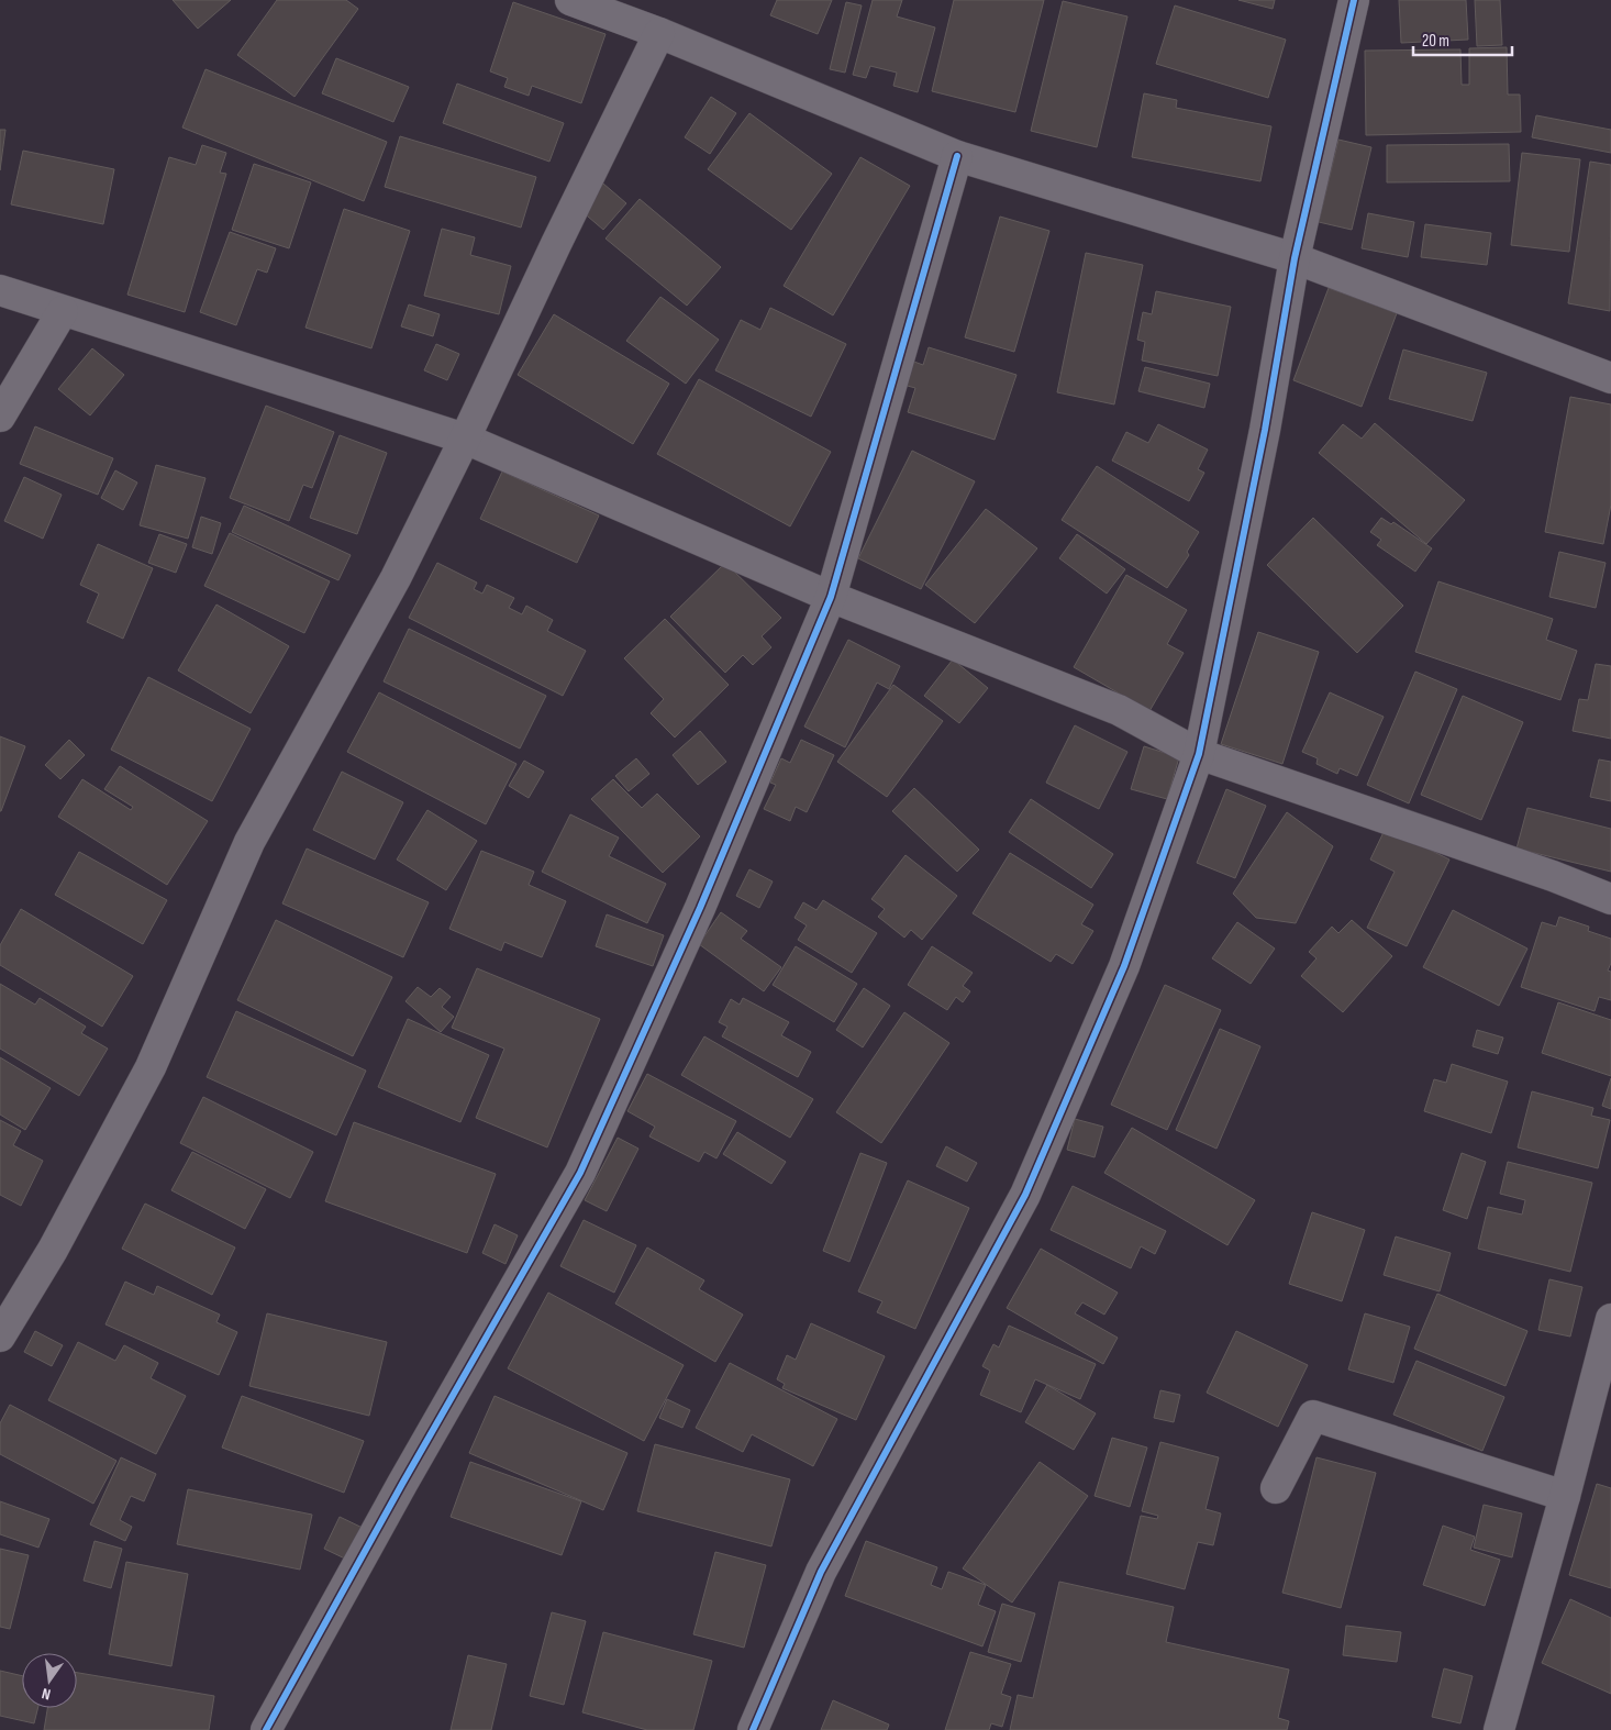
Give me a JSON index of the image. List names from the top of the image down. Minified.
{"scale_bar":"20 m","north":"bottom"}
